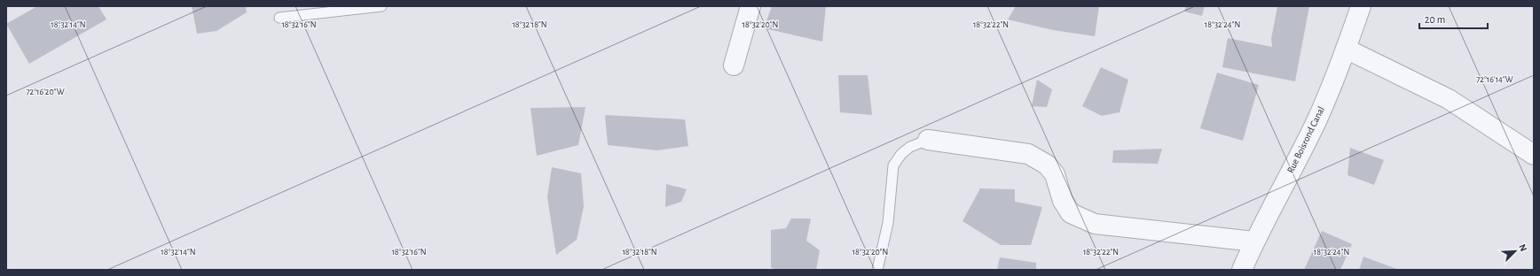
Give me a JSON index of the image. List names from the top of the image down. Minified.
{"streets":{"street":["Rue Boisrond Canal"]},"scale_bar":"20 m","north":"top right","coordinates":["18°32'14\"N","18°32'16\"N","18°32'18\"N","18°32'20\"N","18°32'22\"N","18°32'24\"N","72°16'14\"W","72°16'20\"W"]}
